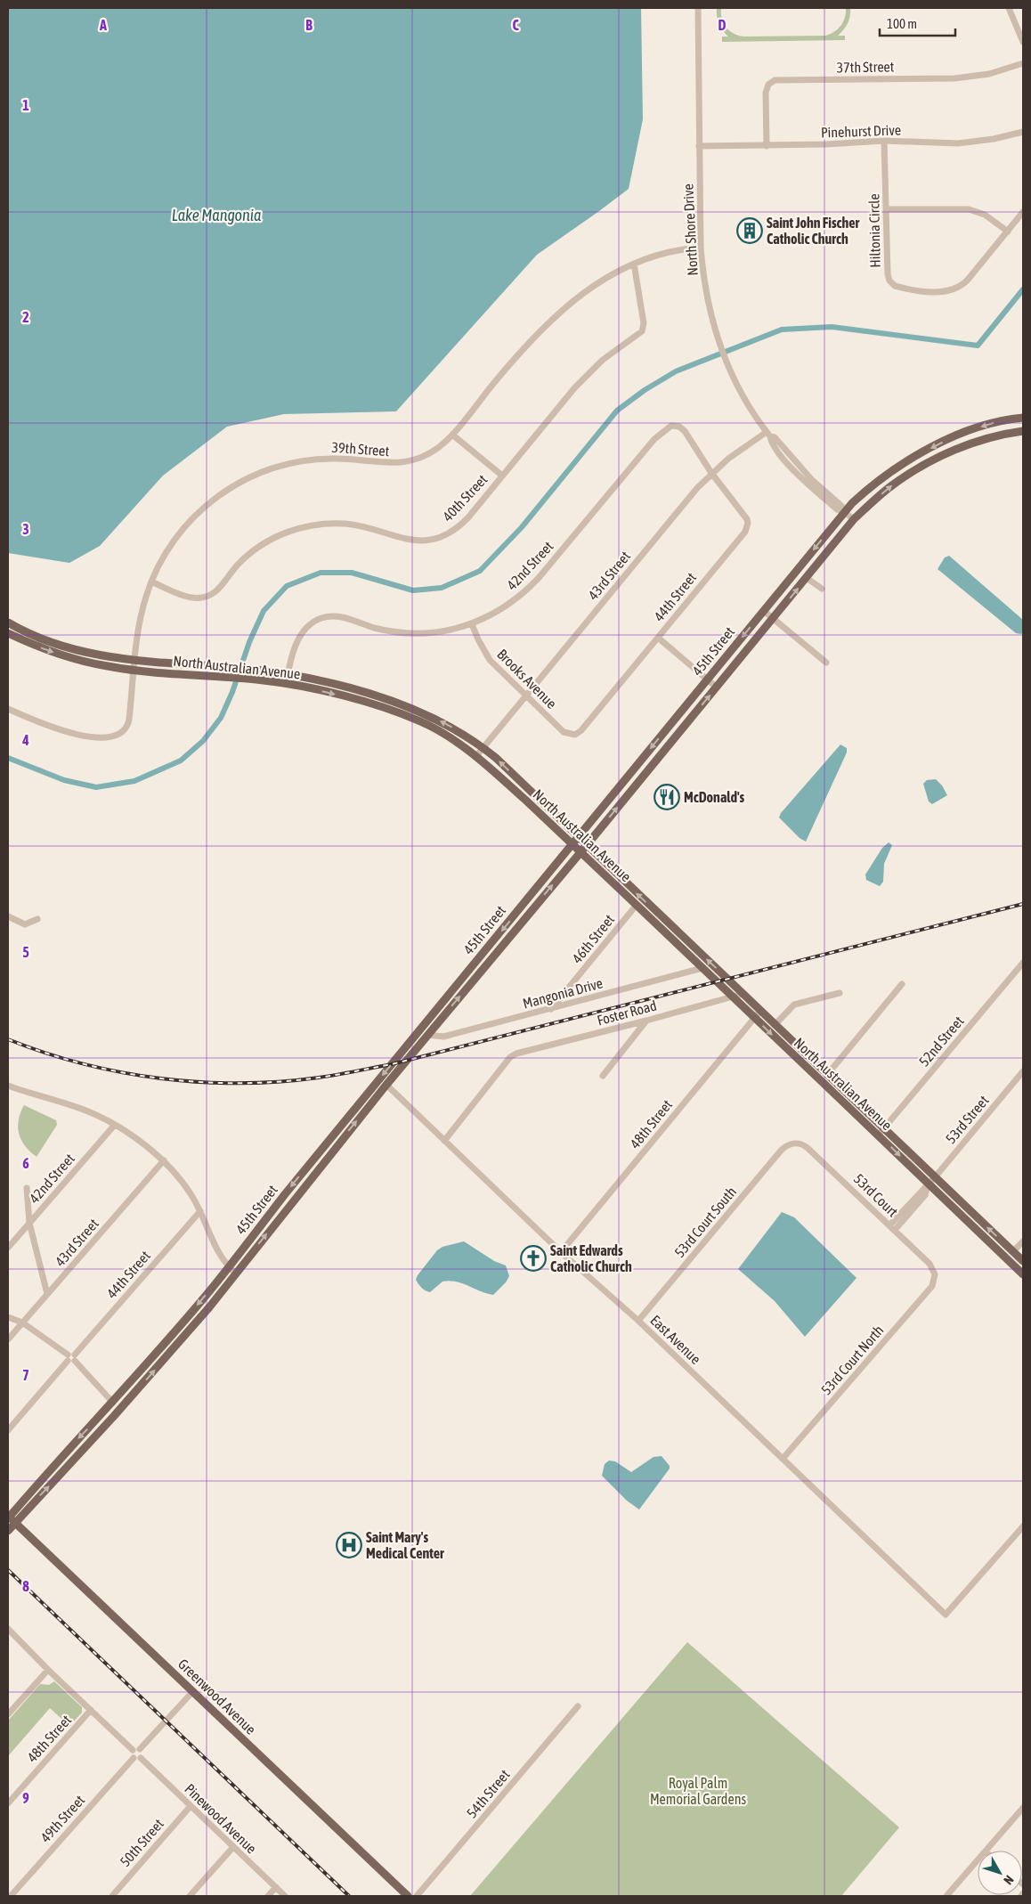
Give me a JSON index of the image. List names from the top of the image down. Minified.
{"streets":{"main road":["45th Street","North Australian Avenue","Greenwood Avenue"],"street":["37th Street","Pinehurst Drive","North Shore Drive","Hiltonia Circle","39th Street","40th Street","42nd Street","43rd Street","44th Street","Brooks Avenue","46th Street","Mangonia Drive","Foster Road","52nd Street","53rd Street","48th Street","53rd Court","53rd Court South","East Avenue","53rd Court North","54th Street","49th Street","Pinewood Avenue","50th Street"]},"crossings":[["37th Street","Pinehurst Drive"],["Pinehurst Drive","North Shore Drive"],["Pinehurst Drive","Hiltonia Circle"],["North Shore Drive","39th Street"],["North Shore Drive","43rd Street"],["North Shore Drive","45th Street"],["39th Street","40th Street"],["39th Street","North Australian Avenue"],["42nd Street","43rd Street"],["42nd Street","44th Street"],["42nd Street","North Australian Avenue"],["42nd Street","Brooks Avenue"],["43rd Street","44th Street"],["43rd Street","North Australian Avenue"],["43rd Street","Brooks Avenue"],["44th Street","Brooks Avenue"],["45th Street","North Australian Avenue"],["45th Street","Mangonia Drive"],["45th Street","East Avenue"],["45th Street","Greenwood Avenue"],["North Australian Avenue","46th Street"],["North Australian Avenue","Mangonia Drive"],["North Australian Avenue","Foster Road"],["North Australian Avenue","52nd Street"],["North Australian Avenue","53rd Street"],["North Australian Avenue","48th Street"],["46th Street","Mangonia Drive"],["Foster Road","East Avenue"],["53rd Street","53rd Court"],["48th Street","East Avenue"],["53rd Court","53rd Court South"],["53rd Court","53rd Court North"],["53rd Court South","East Avenue"],["East Avenue","53rd Court North"],["49th Street","Pinewood Avenue"],["Pinewood Avenue","50th Street"]],"water":["Lake Mangonia"],"parks":["Royal Palm Memorial Gardens"],"places":{"building":["Saint John Fischer Catholic Church"],"restaurant":["McDonald's"],"church":["Saint Edwards Catholic Church"],"hospital":["Saint Mary's Medical Center"]},"scale_bar":"100 m","north":"bottom right","grid":{"columns":["A","B","C","D"],"rows":["1","2","3","4","5","6","7","8","9"]}}
